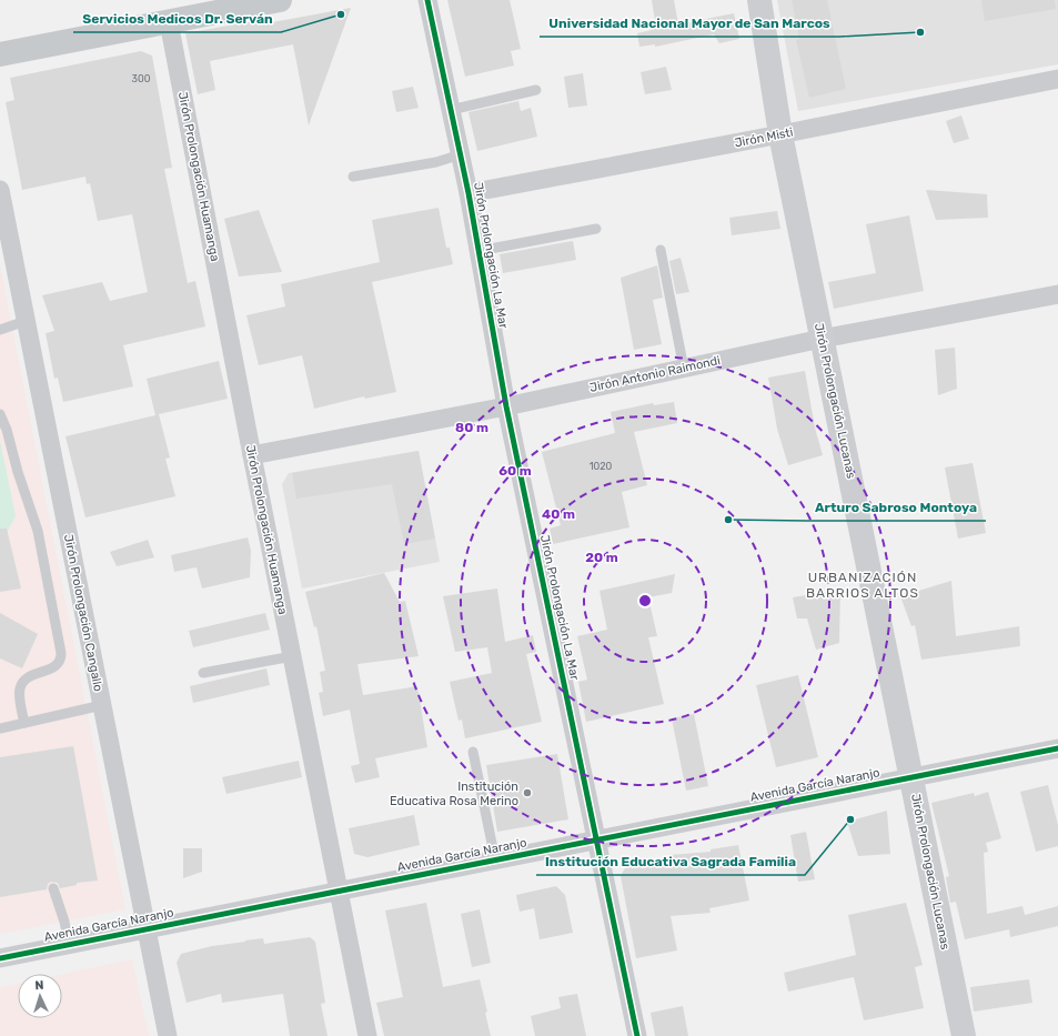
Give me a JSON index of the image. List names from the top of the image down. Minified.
{"streets":{"street":["Jirón Misti","Jirón Prolongación Huamanga","Jirón Prolongación La Mar","Jirón Antonio Raimondi","Jirón Prolongación Lucanas","Jirón Prolongación Cangallo","Avenida García Naranjo"]},"crossings":[["Jirón Misti","Jirón Prolongación La Mar"],["Jirón Misti","Jirón Prolongación Lucanas"],["Jirón Prolongación Huamanga","Jirón Antonio Raimondi"],["Jirón Prolongación Huamanga","Avenida García Naranjo"],["Jirón Prolongación La Mar","Jirón Antonio Raimondi"],["Jirón Prolongación La Mar","Avenida García Naranjo"],["Jirón Antonio Raimondi","Jirón Prolongación Lucanas"],["Jirón Prolongación Lucanas","Avenida García Naranjo"],["Jirón Prolongación Cangallo","Avenida García Naranjo"]],"districts":["URBANIZACIÓN BARRIOS ALTOS"],"places":["Servicios Medicos Dr. Serván","Universidad Nacional Mayor de San Marcos","Arturo Sabroso Montoya","Institución Educativa Rosa Merino","Institución Educativa Sagrada Familia"],"house_numbers":["300","1020"],"north":"top","rings":["80 m","60 m","40 m","20 m"]}
